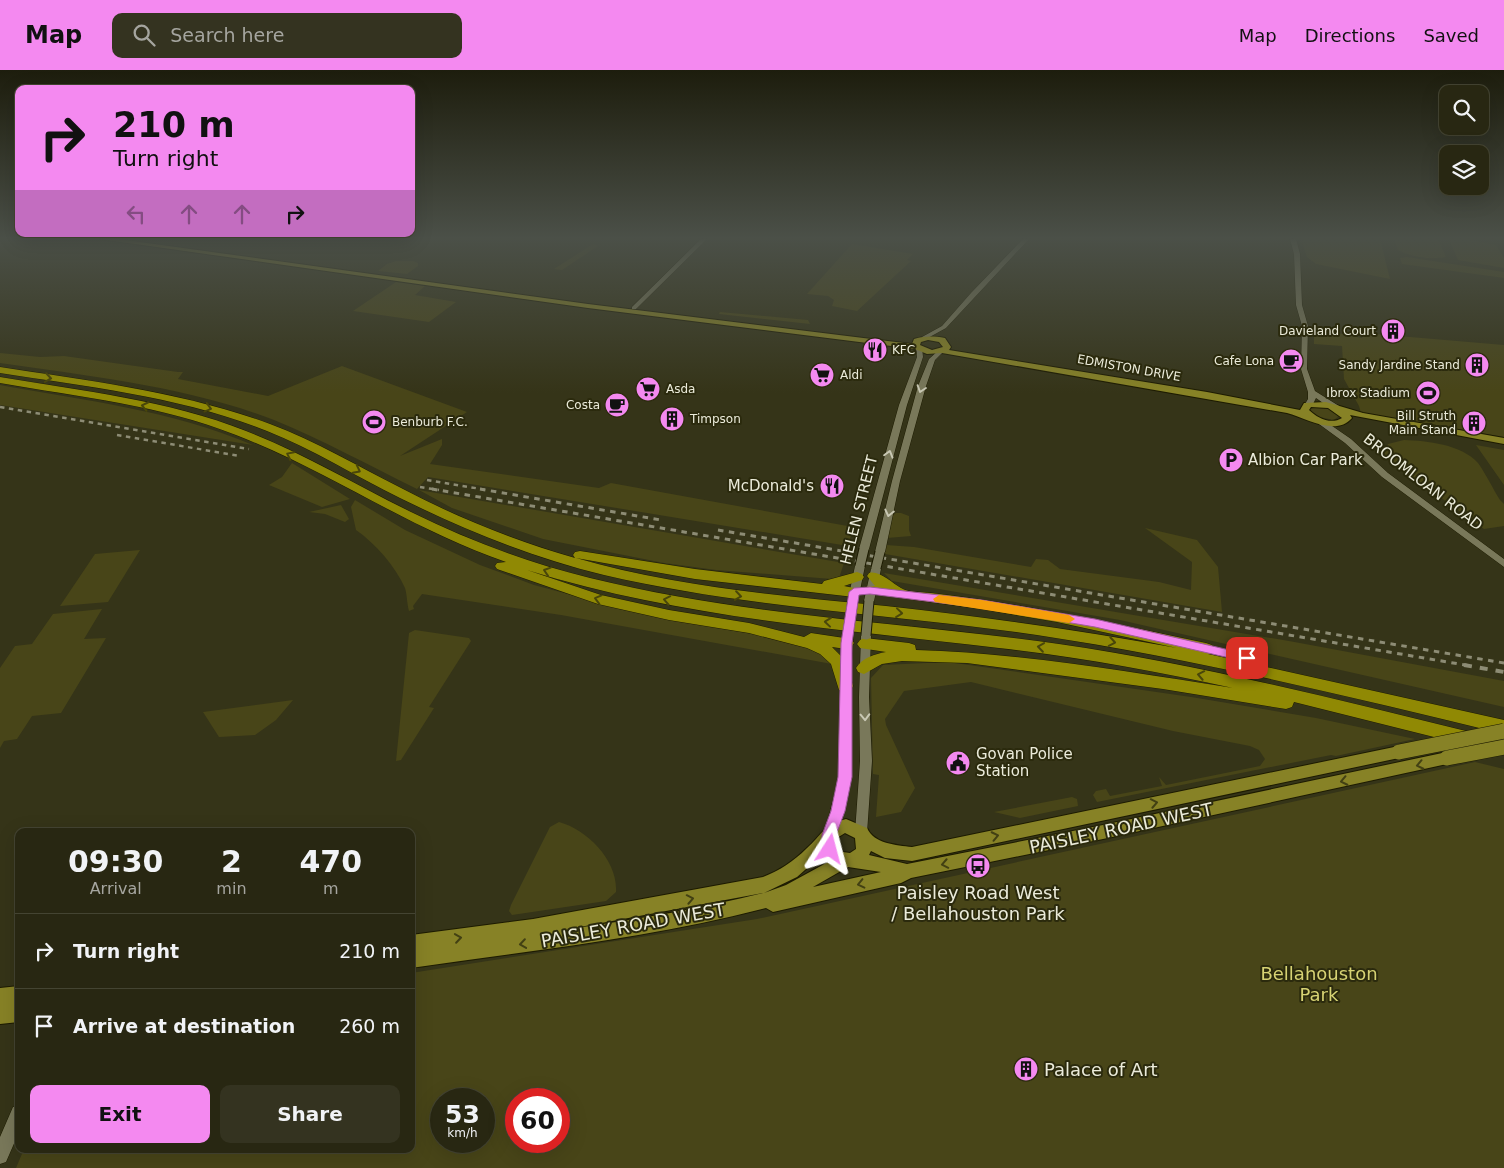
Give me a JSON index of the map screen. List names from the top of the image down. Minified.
{"streets":{"main road":["EDMISTON DRIVE","BROOMLOAN ROAD","PAISLEY ROAD WEST"],"street":["HELEN STREET"]},"crossings":[["EDMISTON DRIVE","BROOMLOAN ROAD"],["EDMISTON DRIVE","HELEN STREET"],["HELEN STREET","PAISLEY ROAD WEST"]],"parks":["Bellahouston Park"],"places":{"building":["Davieland Court","Sandy Jardine Stand","Timpson","Bill Struth Main Stand","Palace of Art"],"restaurant":["KFC","McDonald's"],"cafe":["Cafe Lona","Costa"],"supermarket":["Aldi","Asda"],"sports":["Ibrox Stadium","Benburb F.C."],"parking":["Albion Car Park"],"public building":["Govan Police Station"],"bus stop":["Paisley Road West / Bellahouston Park"]},"page":{"header":"Map","search":"Search here","nav":["Map","Directions","Saved"],"turn":["210 m","Turn right"],"eta":["09:30","Arrival","2","min","470","m"],"list":[{"name":"Turn right","value":"210 m"},{"name":"Arrive at destination","value":"260 m"}],"buttons":["Exit","Share"],"speed":"53 km/h","limit":"60"}}
